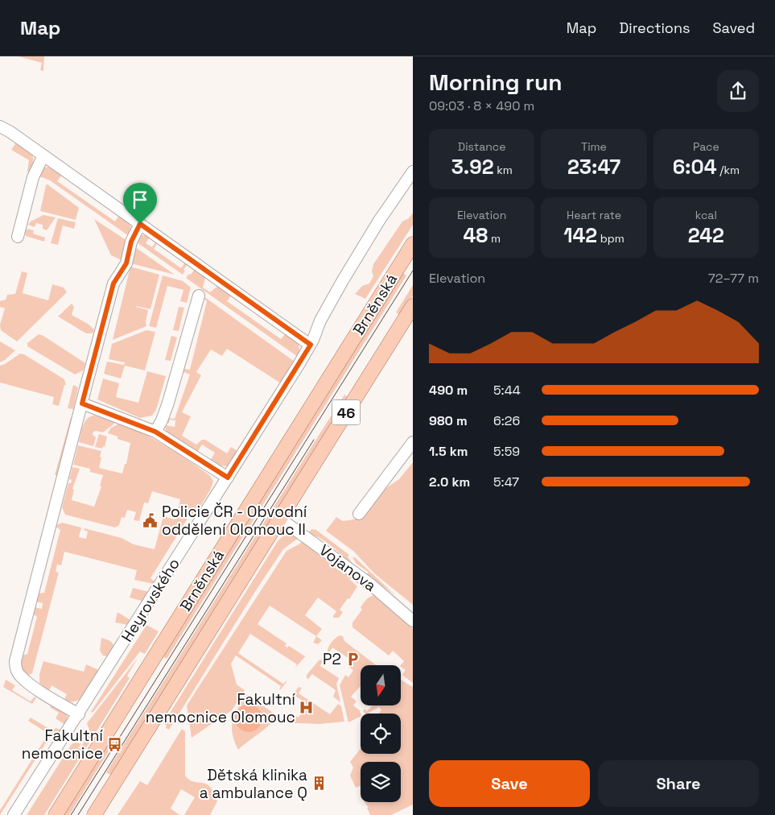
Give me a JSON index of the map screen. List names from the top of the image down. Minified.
{"streets":{"main road":["Brněnská","46"],"street":["Vojanova","Heyrovského"]},"crossings":[["46","Vojanova"]],"places":{"public building":["Policie ČR - Obvodní oddělení Olomouc II"],"parking":["P2"],"hospital":["Fakultní nemocnice Olomouc"],"bus stop":["Fakultní nemocnice"],"building":["Dětská klinika a ambulance Q"]},"north":"bottom","page":{"header":"Map","nav":["Map","Directions","Saved"],"heading":["Morning run","09:03 · 8 × 490 m"],"stats":[["Distance","3.92 km"],["Time","23:47"],["Pace","6:04 /km"],["Elevation","48 m"],["Heart rate","142 bpm"],["kcal","242"]],"chart":["Elevation","72–77 m"],"list":[{"name":"490 m","note":"5:44"},{"name":"980 m","note":"6:26"},{"name":"1.5 km","note":"5:59"},{"name":"2.0 km","note":"5:47"}],"buttons":["Save","Share"]}}
